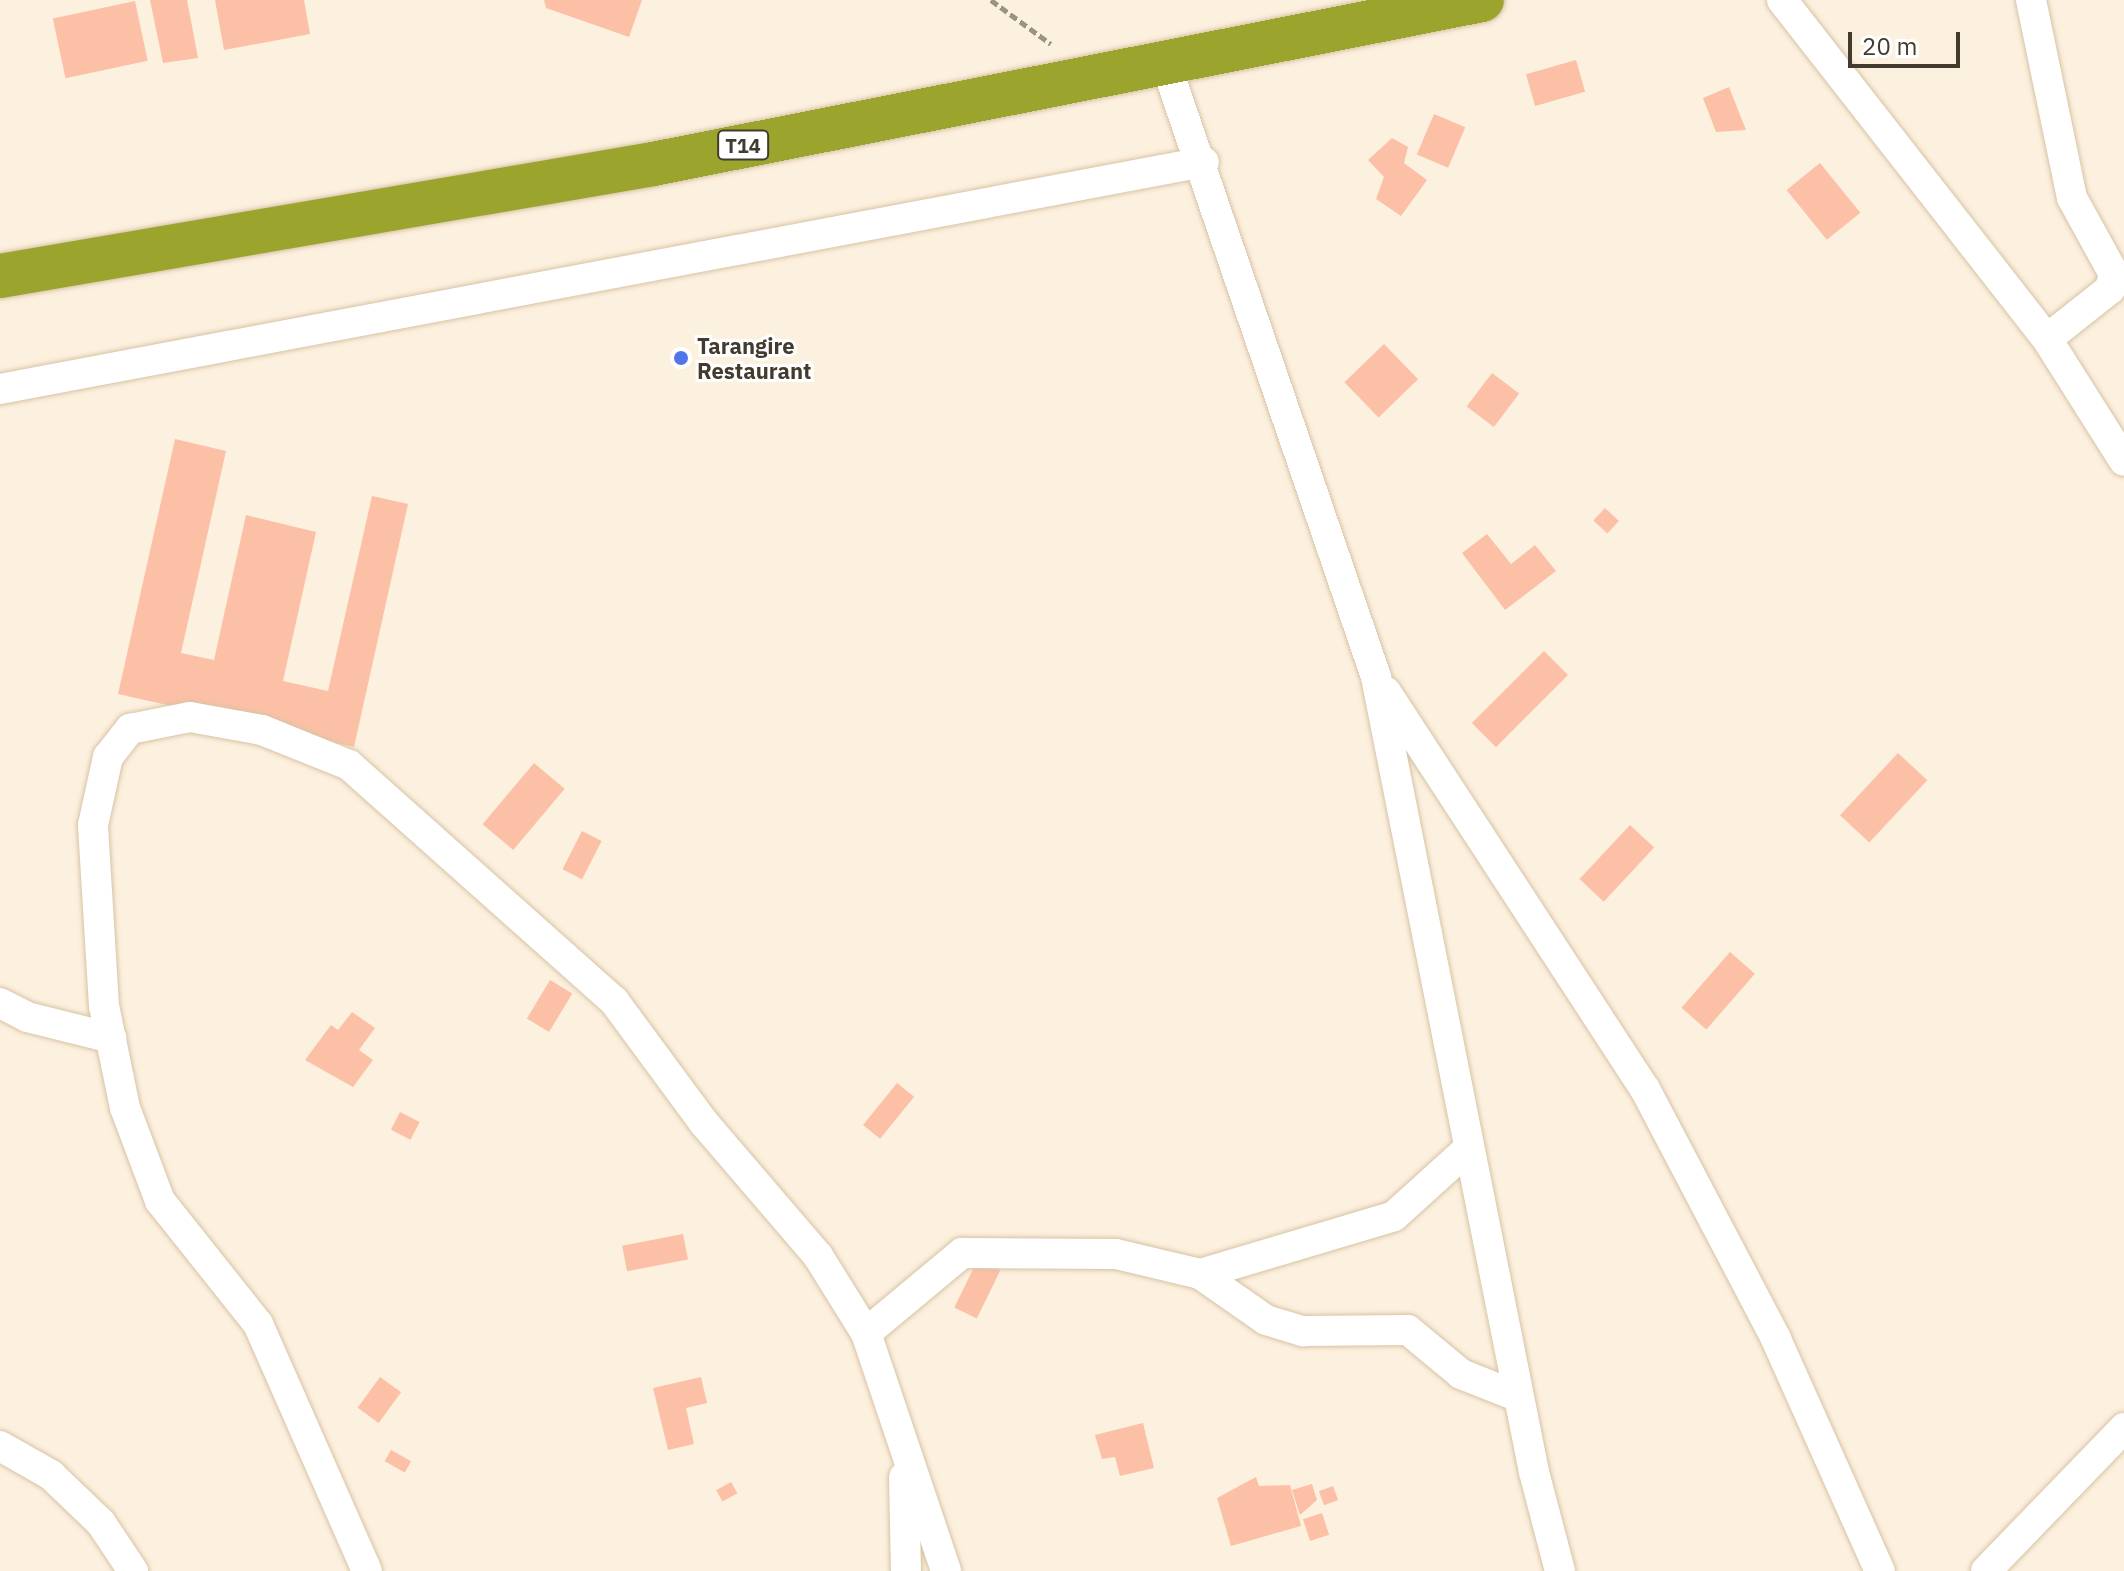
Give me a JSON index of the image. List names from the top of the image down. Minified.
{"streets":{"highway":["T14"]},"places":["Tarangire Restaurant"],"scale_bar":"20 m"}
